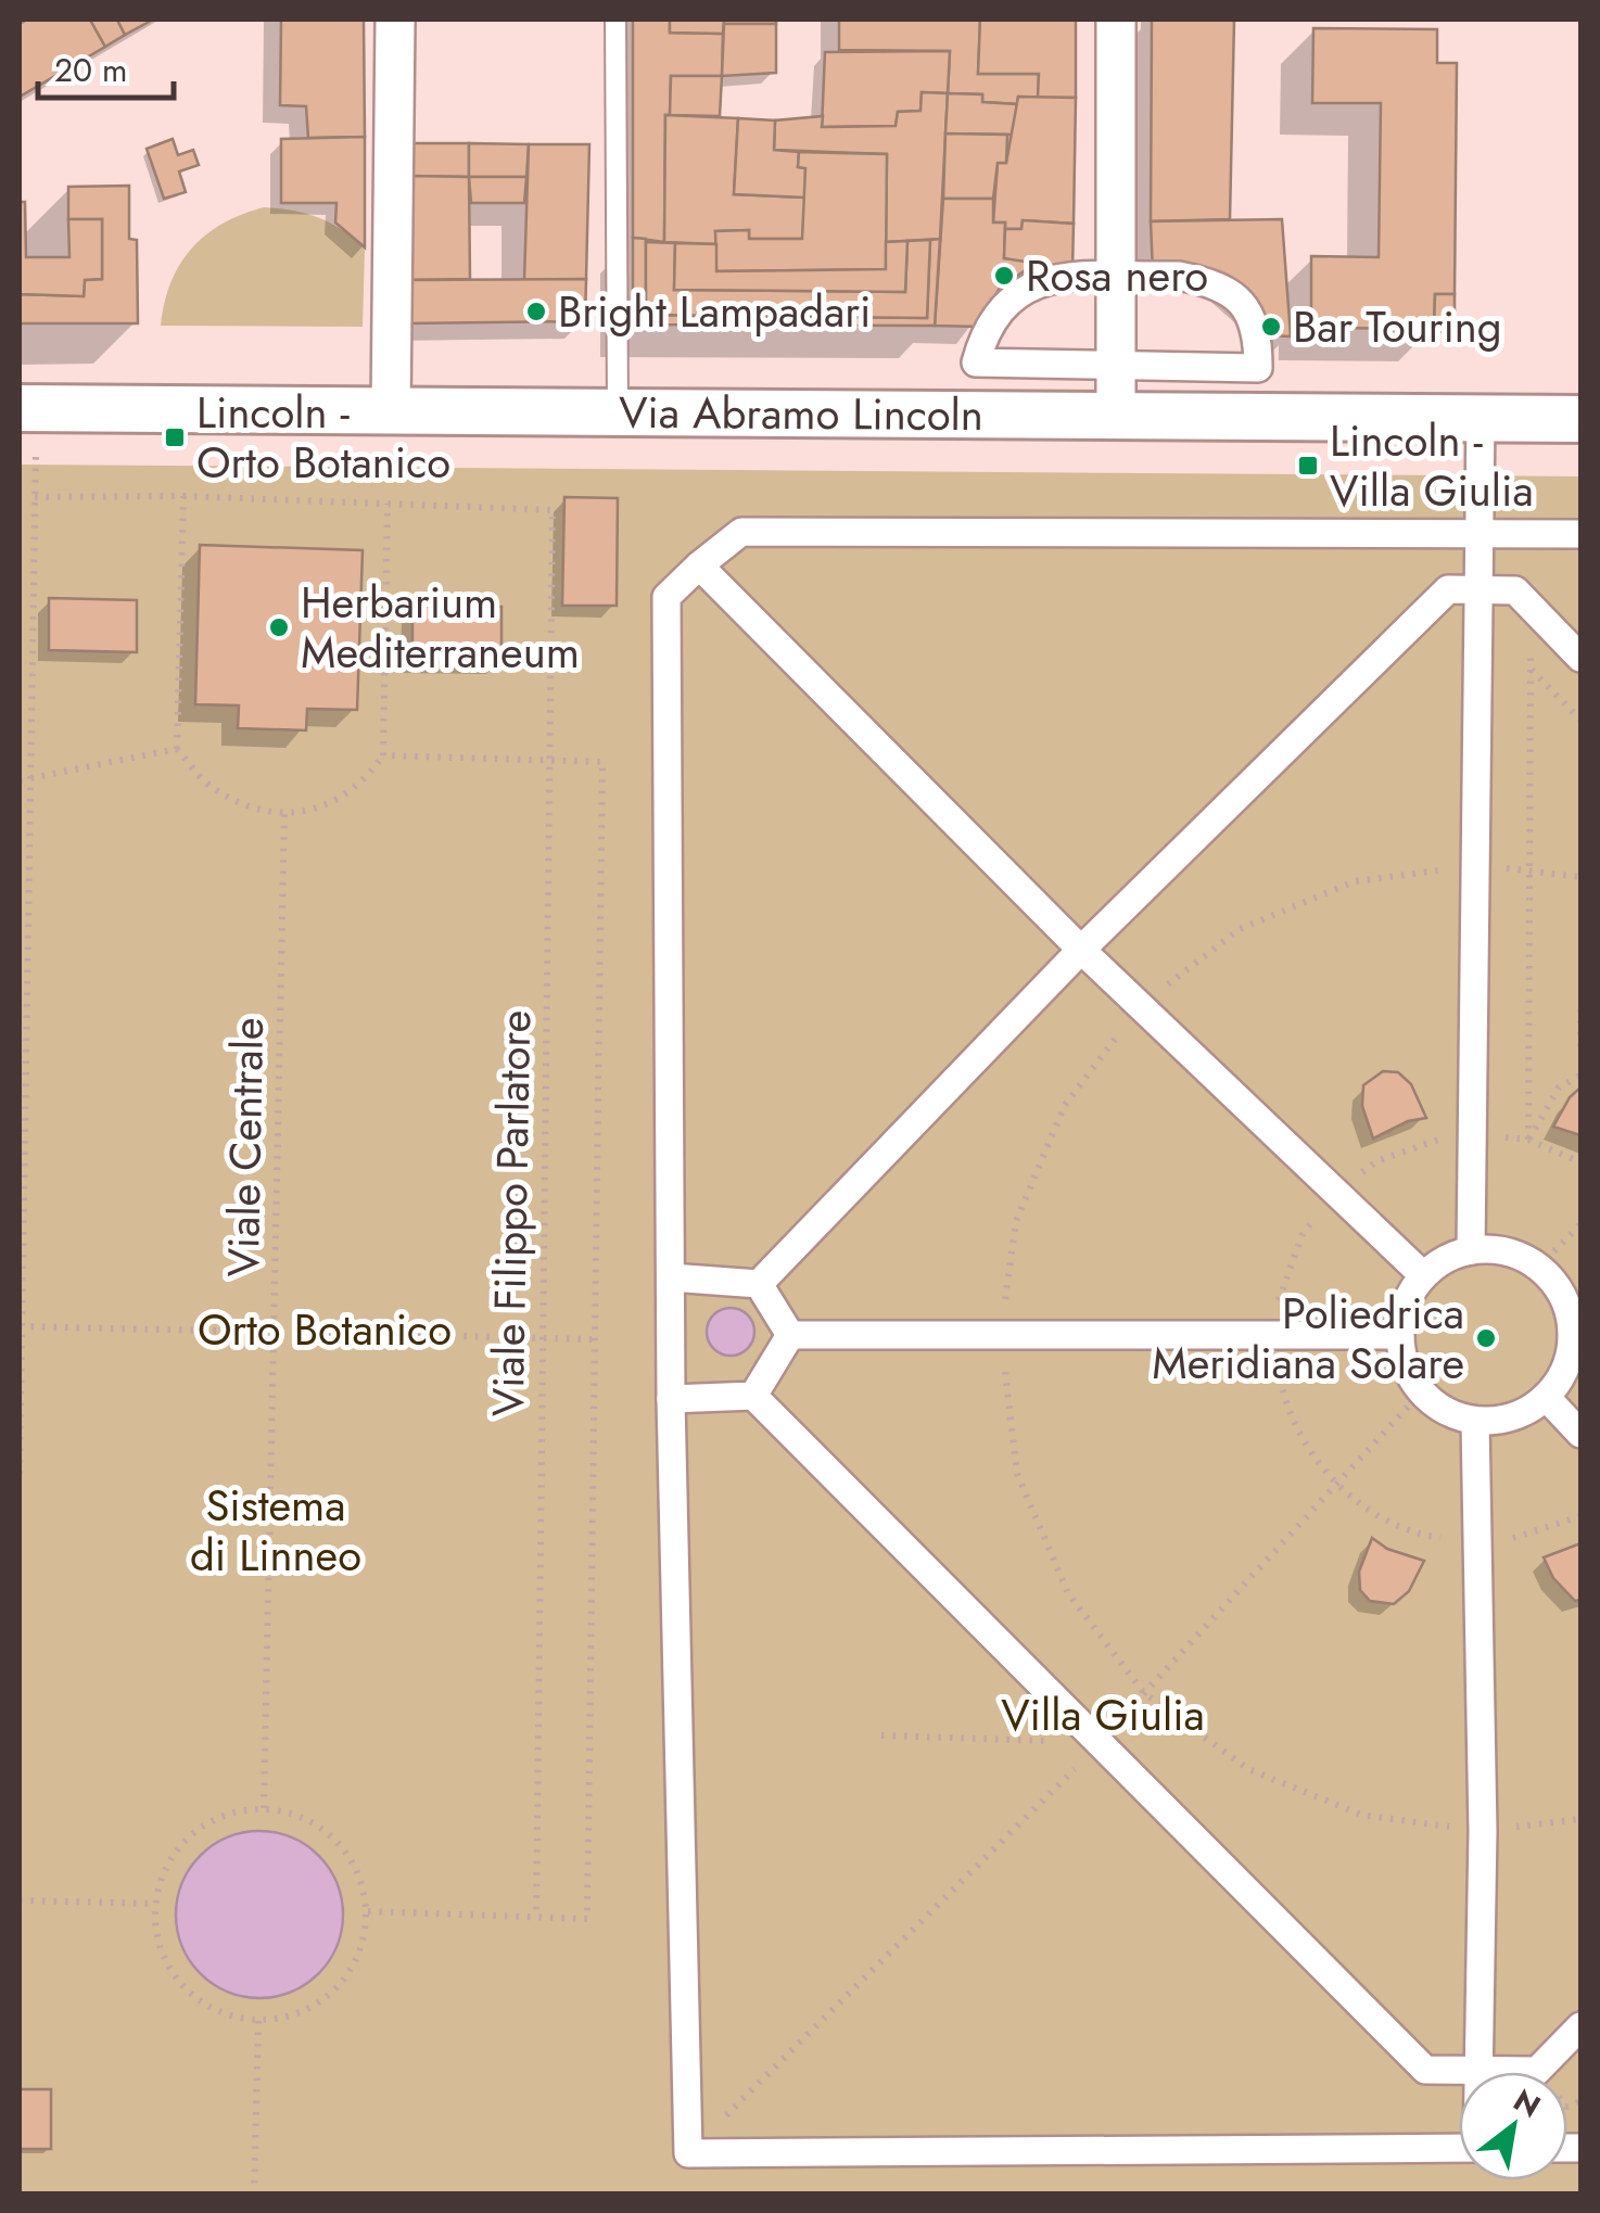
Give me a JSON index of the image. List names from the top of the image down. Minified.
{"streets":{"street":["Via Abramo Lincoln"],"path":["Viale Centrale","Viale Filippo Parlatore"]},"parks":["Orto Botanico","Sistema di Linneo","Villa Giulia"],"places":{"other":["Rosa nero","Bright Lampadari","Bar Touring","Herbarium Mediterraneum","Poliedrica Meridiana Solare"],"transit":["Lincoln - Orto Botanico","Lincoln - Villa Giulia"]},"scale_bar":"20 m","north":"top right"}
